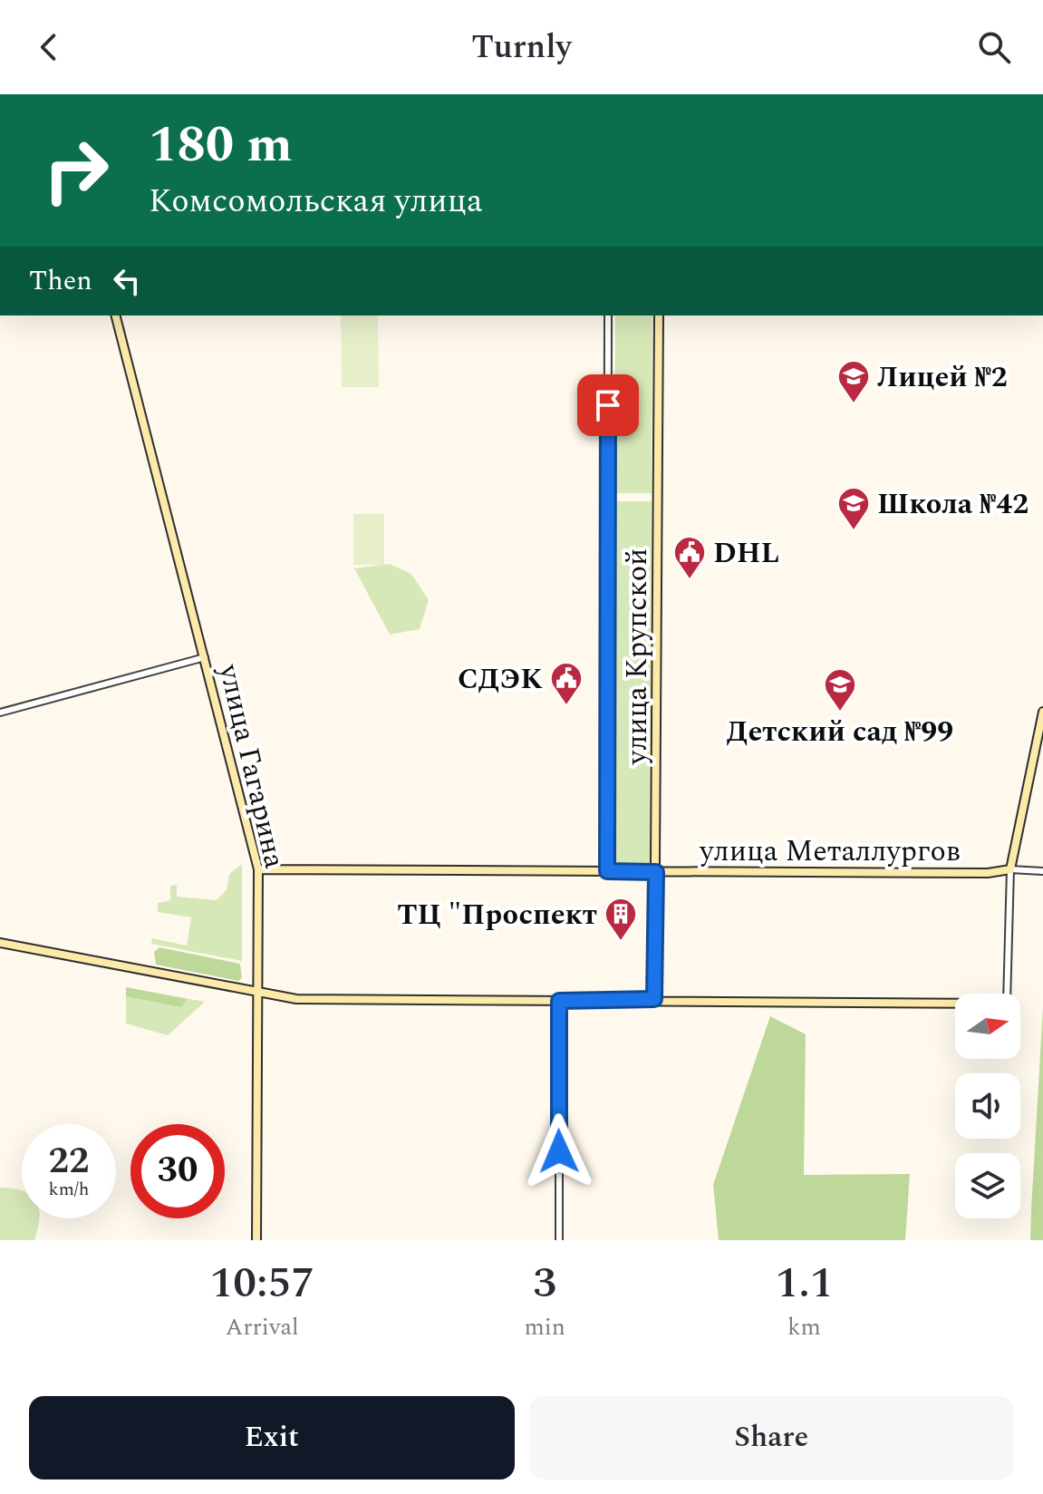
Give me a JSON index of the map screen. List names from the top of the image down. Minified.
{"streets":{"street":["улица Крупской","улица Гагарина","улица Металлургов"]},"crossings":[["улица Крупской","улица Металлургов"],["улица Гагарина","улица Металлургов"]],"places":{"school or university":["Лицей №2","Школа №42","Детский сад №99"],"public building":["DHL","СДЭК"],"building":["ТЦ \"Проспект"]},"north":"right","page":{"header":"Turnly","turn":["180 m","Комсомольская улица"],"then":"Then","speed":"22 km/h","limit":"30","eta":["10:57","Arrival","3","min","1.1","km"],"buttons":["Exit","Share"]}}
